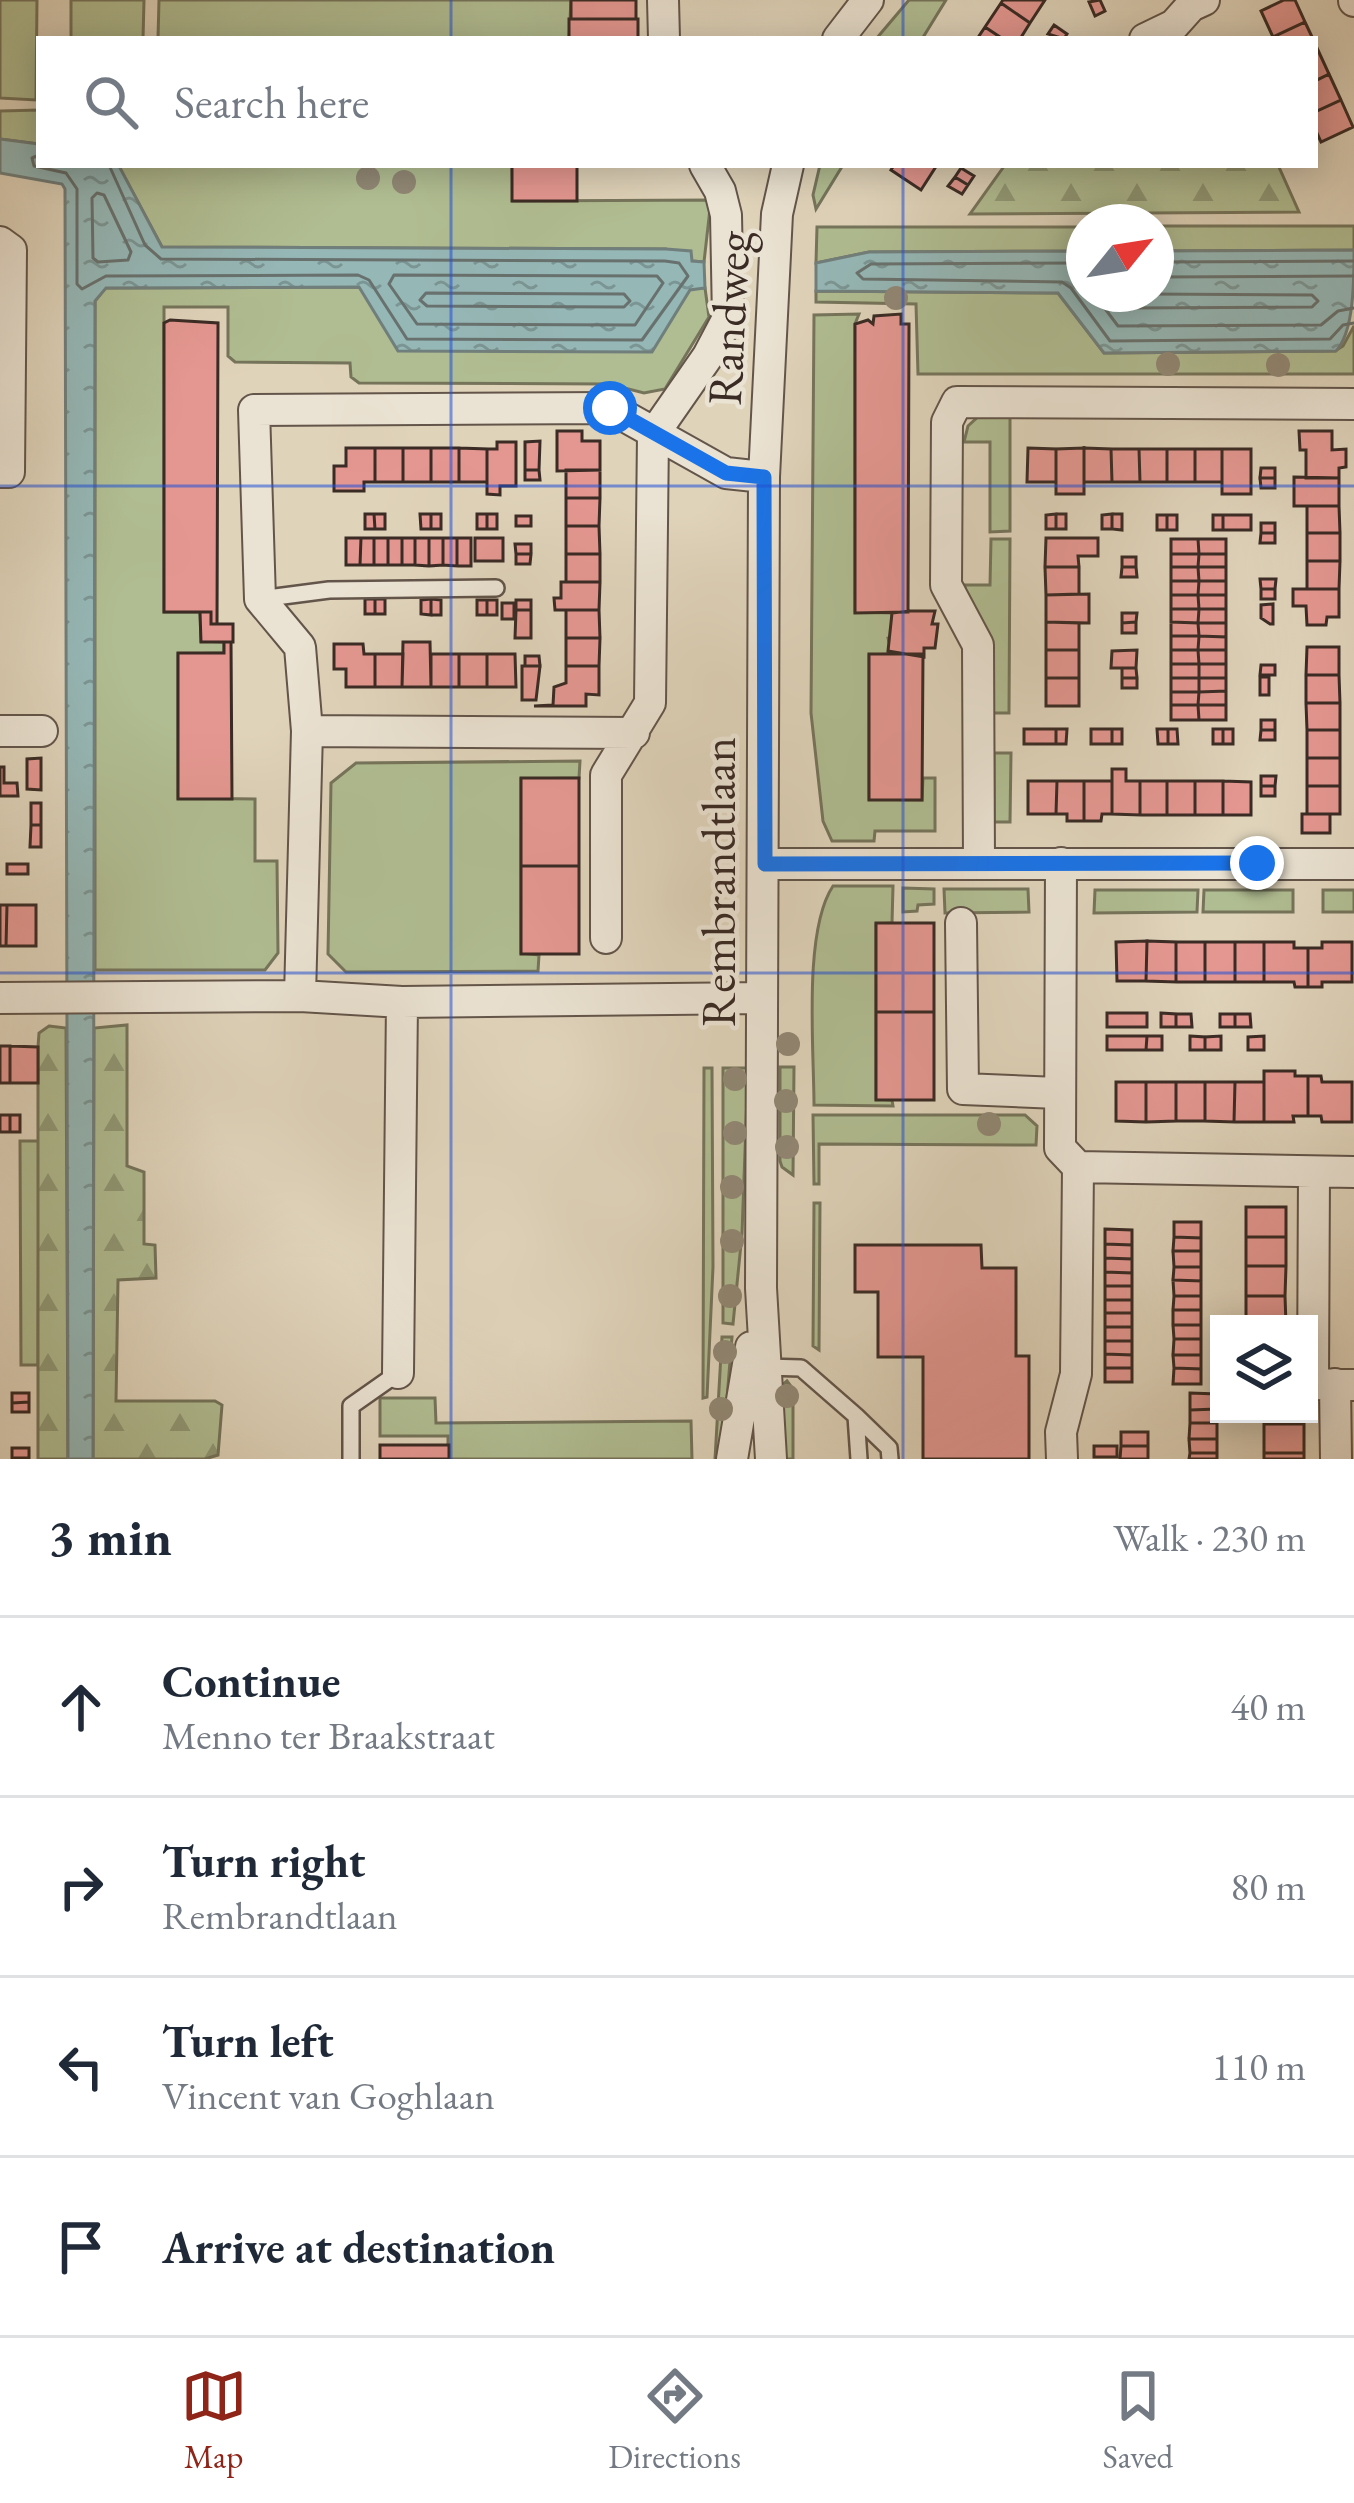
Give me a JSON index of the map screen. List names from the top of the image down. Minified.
{"streets":{"street":["Randweg","Rembrandtlaan"]},"crossings":[["Randweg","Rembrandtlaan"]],"north":"top right","page":{"search":"Search here","heading":["3 min","Walk · 230 m"],"list":[["Continue","Menno ter Braakstraat","40 m"],["Turn right","Rembrandtlaan","80 m"],["Turn left","Vincent van Goghlaan","110 m"],"Arrive at destination"],"nav":["Map","Directions","Saved"]}}
